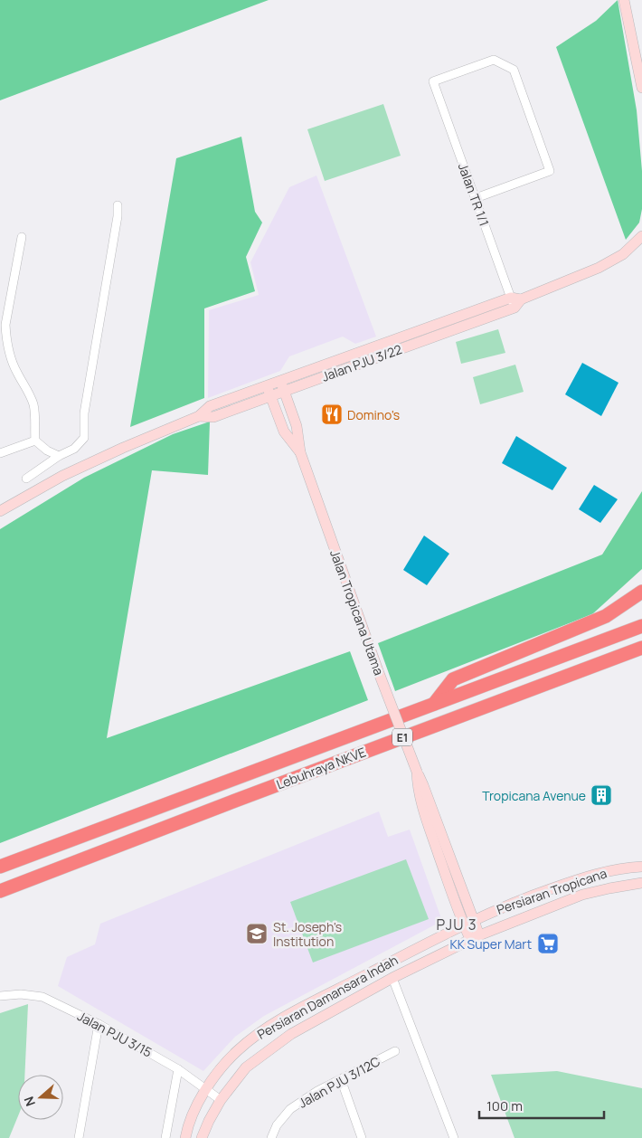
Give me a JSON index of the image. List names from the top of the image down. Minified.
{"streets":{"highway":["E1","Lebuhraya NKVE"],"street":["Jalan TR 1/1","Jalan PJU 3/22","Jalan Tropicana Utama","Persiaran Tropicana","Persiaran Damansara Indah","Jalan PJU 3/15","Jalan PJU 3/12C"]},"crossings":[["Jalan TR 1/1","Jalan PJU 3/22"],["Jalan PJU 3/22","Jalan Tropicana Utama"],["Jalan Tropicana Utama","Persiaran Tropicana"],["Jalan Tropicana Utama","Persiaran Damansara Indah"],["Persiaran Tropicana","Persiaran Damansara Indah"],["Persiaran Damansara Indah","Jalan PJU 3/15"]],"districts":["PJU 3"],"places":{"restaurant":["Domino's"],"building":["Tropicana Avenue"],"school or university":["St. Joseph's Institution"],"supermarket":["KK Super Mart"]},"scale_bar":"100 m","north":"left"}
